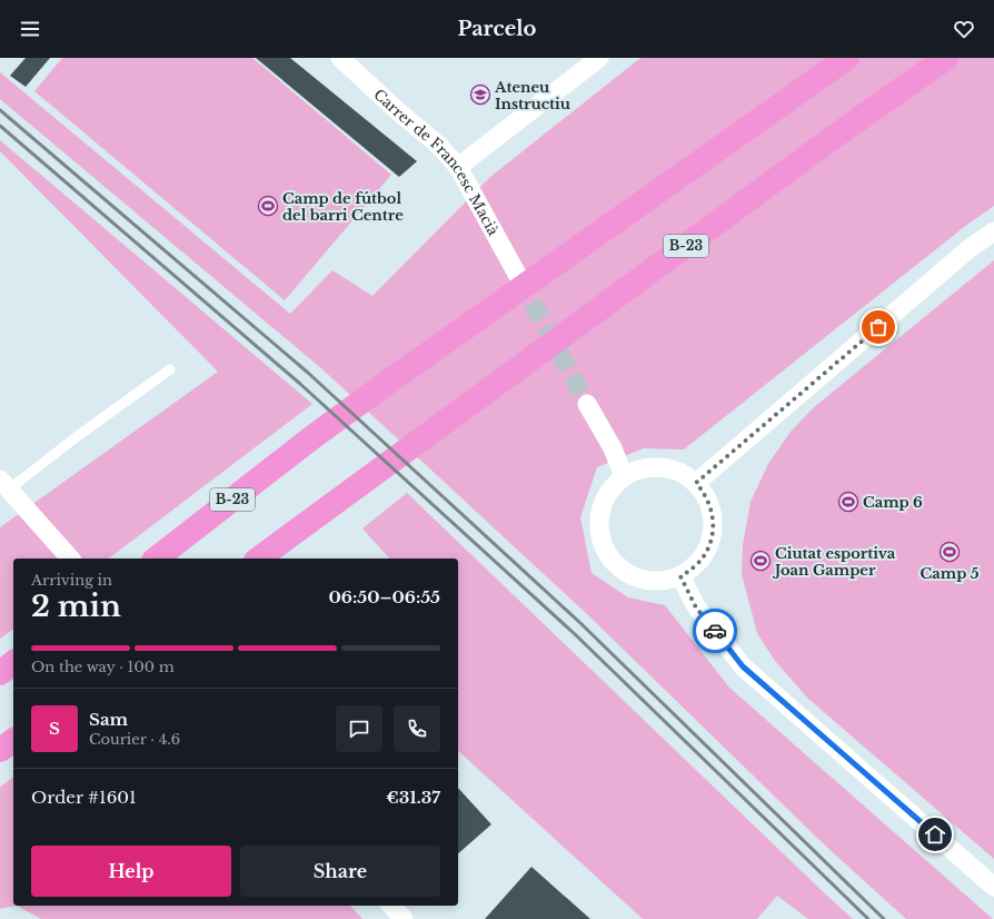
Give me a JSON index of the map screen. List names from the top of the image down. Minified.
{"streets":{"highway":["B-23"],"street":["Carrer de Francesc Macià"]},"places":{"school or university":["Ateneu Instructiu"],"sports":["Camp de fútbol del barri Centre","Camp 6","Camp 5","Ciutat esportiva Joan Gamper"]},"page":{"header":"Parcelo","heading":["2 min","Arriving in","06:50–06:55"],"panel":["Sam","Courier · 4.6","Order #1601","€31.37"],"bar":"On the way · 100 m","round":"S","buttons":["Help","Share"]}}
